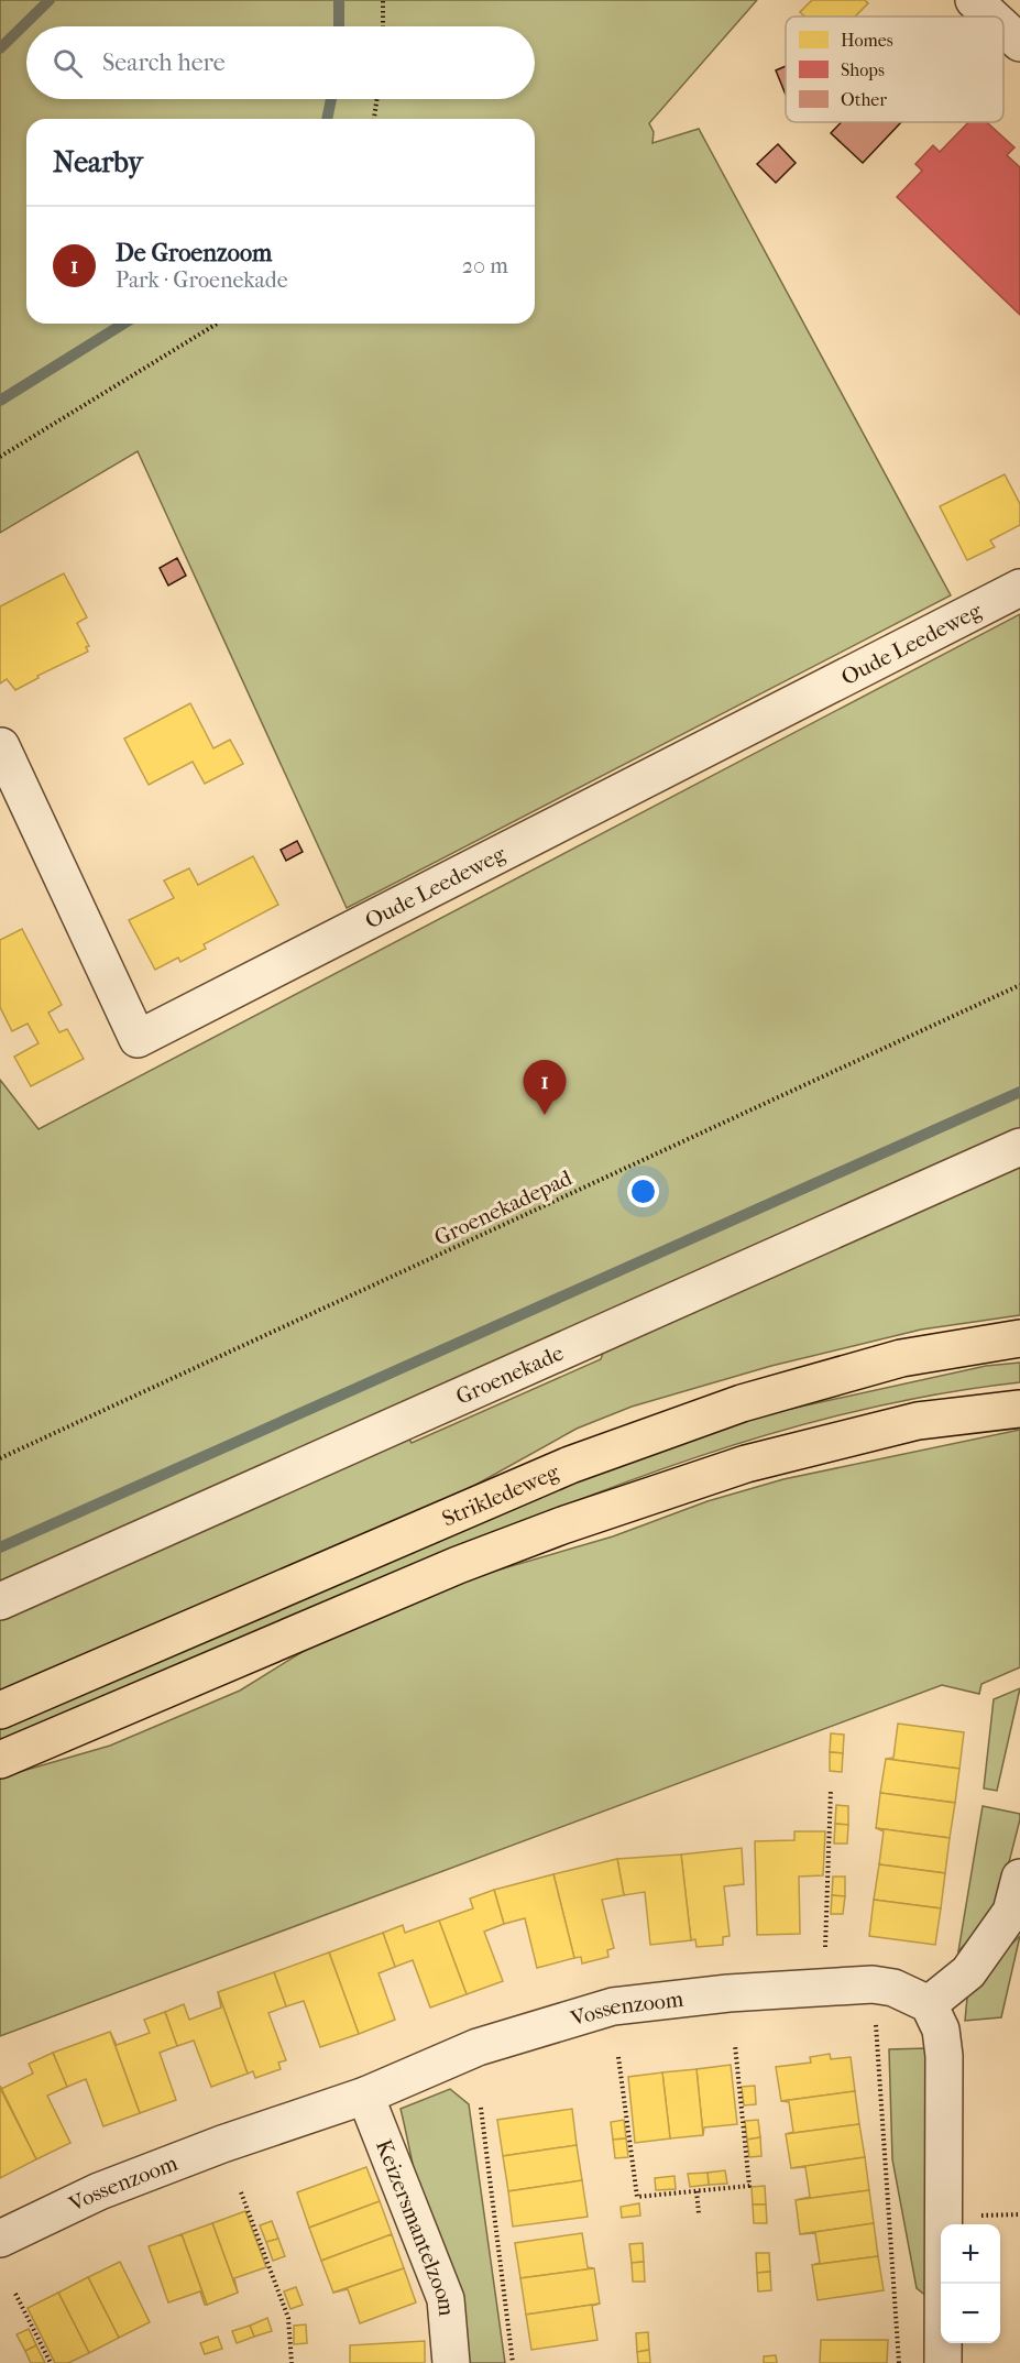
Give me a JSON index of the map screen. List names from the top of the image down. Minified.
{"streets":{"main road":["Strikledeweg"],"street":["Oude Leedeweg","Groenekade","Vossenzoom","Keizersmantelzoom"],"path":["Groenekadepad"]},"crossings":[["Vossenzoom","Keizersmantelzoom"]],"legend":["Homes","Shops","Other"],"page":{"search":"Search here","heading":"Nearby","list":[{"mark":"1","name":"De Groenzoom","note":"Park · Groenekade","value":"20 m"}],"pins":"1","map_buttons":["+","−"]}}
